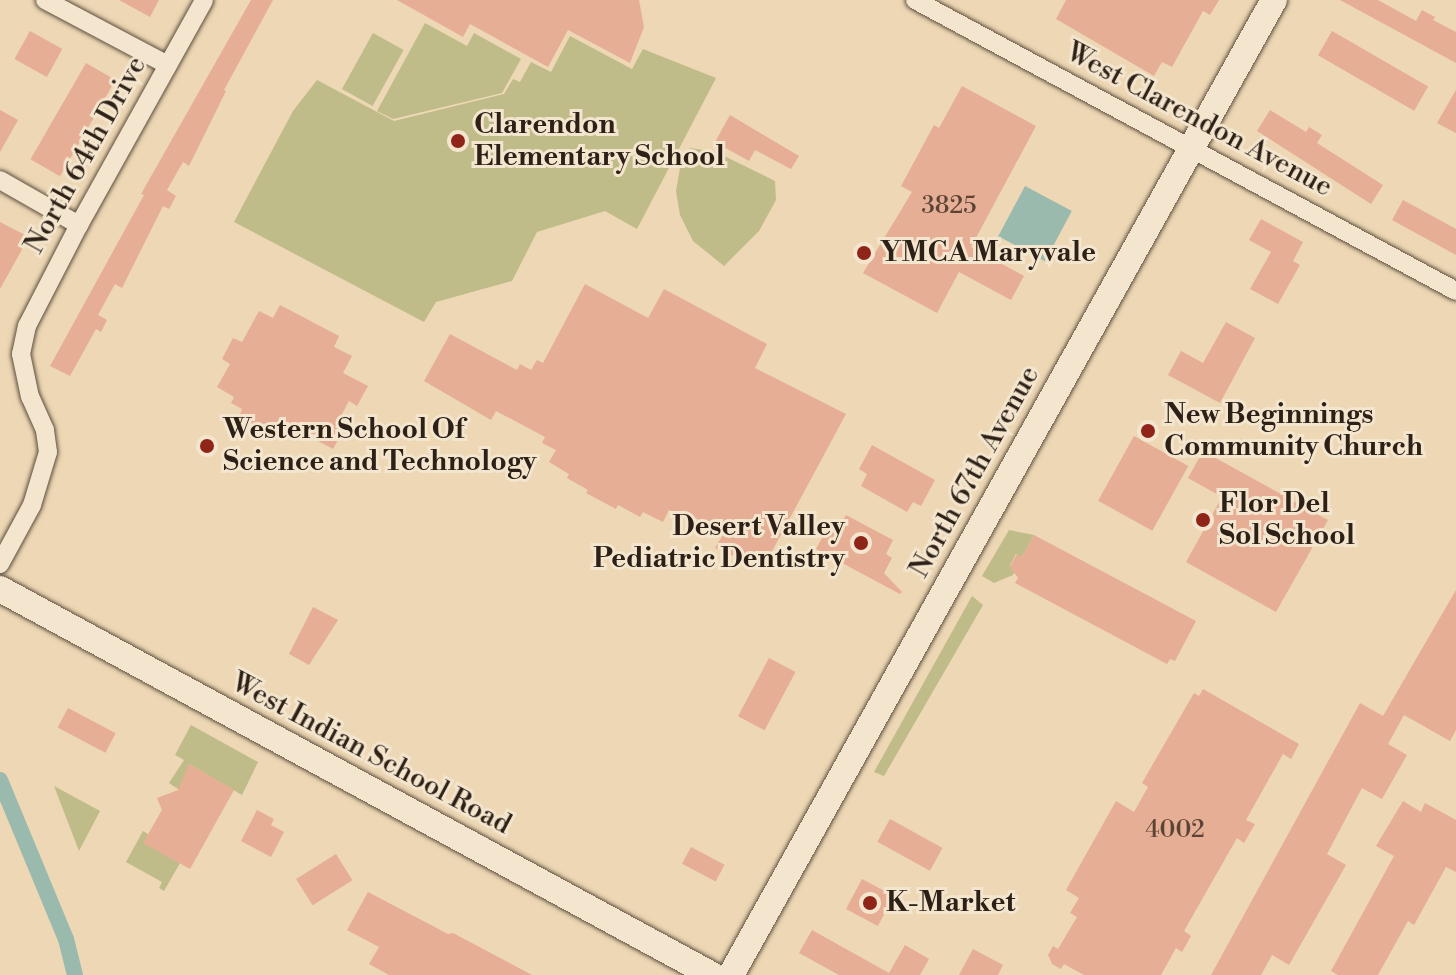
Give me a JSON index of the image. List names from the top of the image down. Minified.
{"streets":{"main road":["North 67th Avenue","West Indian School Road"],"street":["West Clarendon Avenue","North 64th Drive"]},"crossings":[["West Clarendon Avenue","North 67th Avenue"]],"places":["Clarendon Elementary School","YMCA Maryvale","New Beginnings Community Church","Western School Of Science and Technology","Flor Del Sol School","Desert Valley Pediatric Dentistry","K-Market"],"house_numbers":["3825","4002"]}
